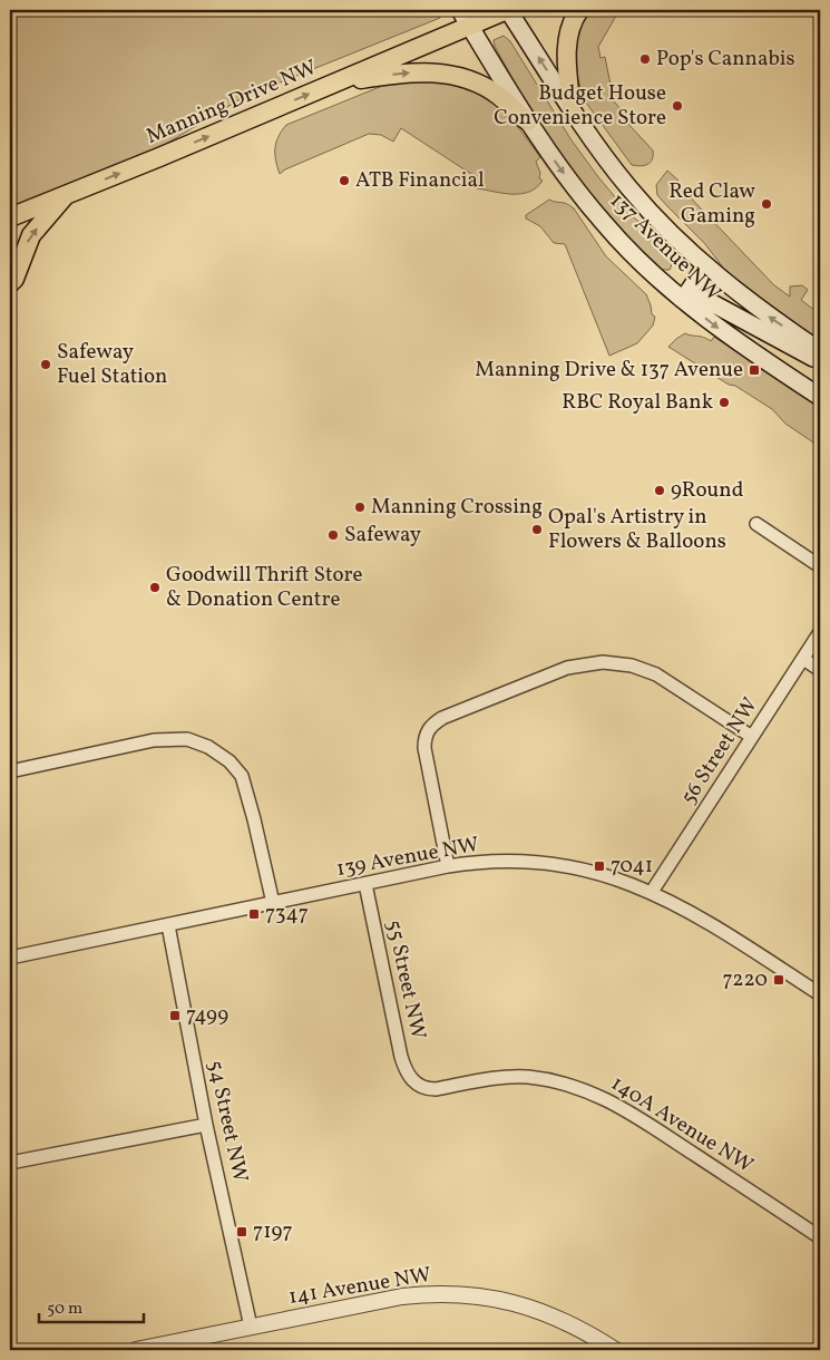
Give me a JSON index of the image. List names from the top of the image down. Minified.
{"streets":{"main road":["Manning Drive NW","137 Avenue NW"],"street":["56 Street NW","139 Avenue NW","55 Street NW","54 Street NW","140A Avenue NW","141 Avenue NW"]},"crossings":[["Manning Drive NW","137 Avenue NW"],["56 Street NW","139 Avenue NW"],["139 Avenue NW","55 Street NW"],["139 Avenue NW","54 Street NW"],["55 Street NW","140A Avenue NW"],["54 Street NW","141 Avenue NW"]],"one_way":["Manning Drive NW"],"places":{"other":["Pop's Cannabis","Budget House Convenience Store","ATB Financial","Red Claw Gaming","Safeway Fuel Station","RBC Royal Bank","9Round","Manning Crossing","Opal's Artistry in Flowers & Balloons","Safeway","Goodwill Thrift Store & Donation Centre"],"transit":["Manning Drive & 137 Avenue","7041","7347","7220","7499","7197"]},"scale_bar":"50 m"}
